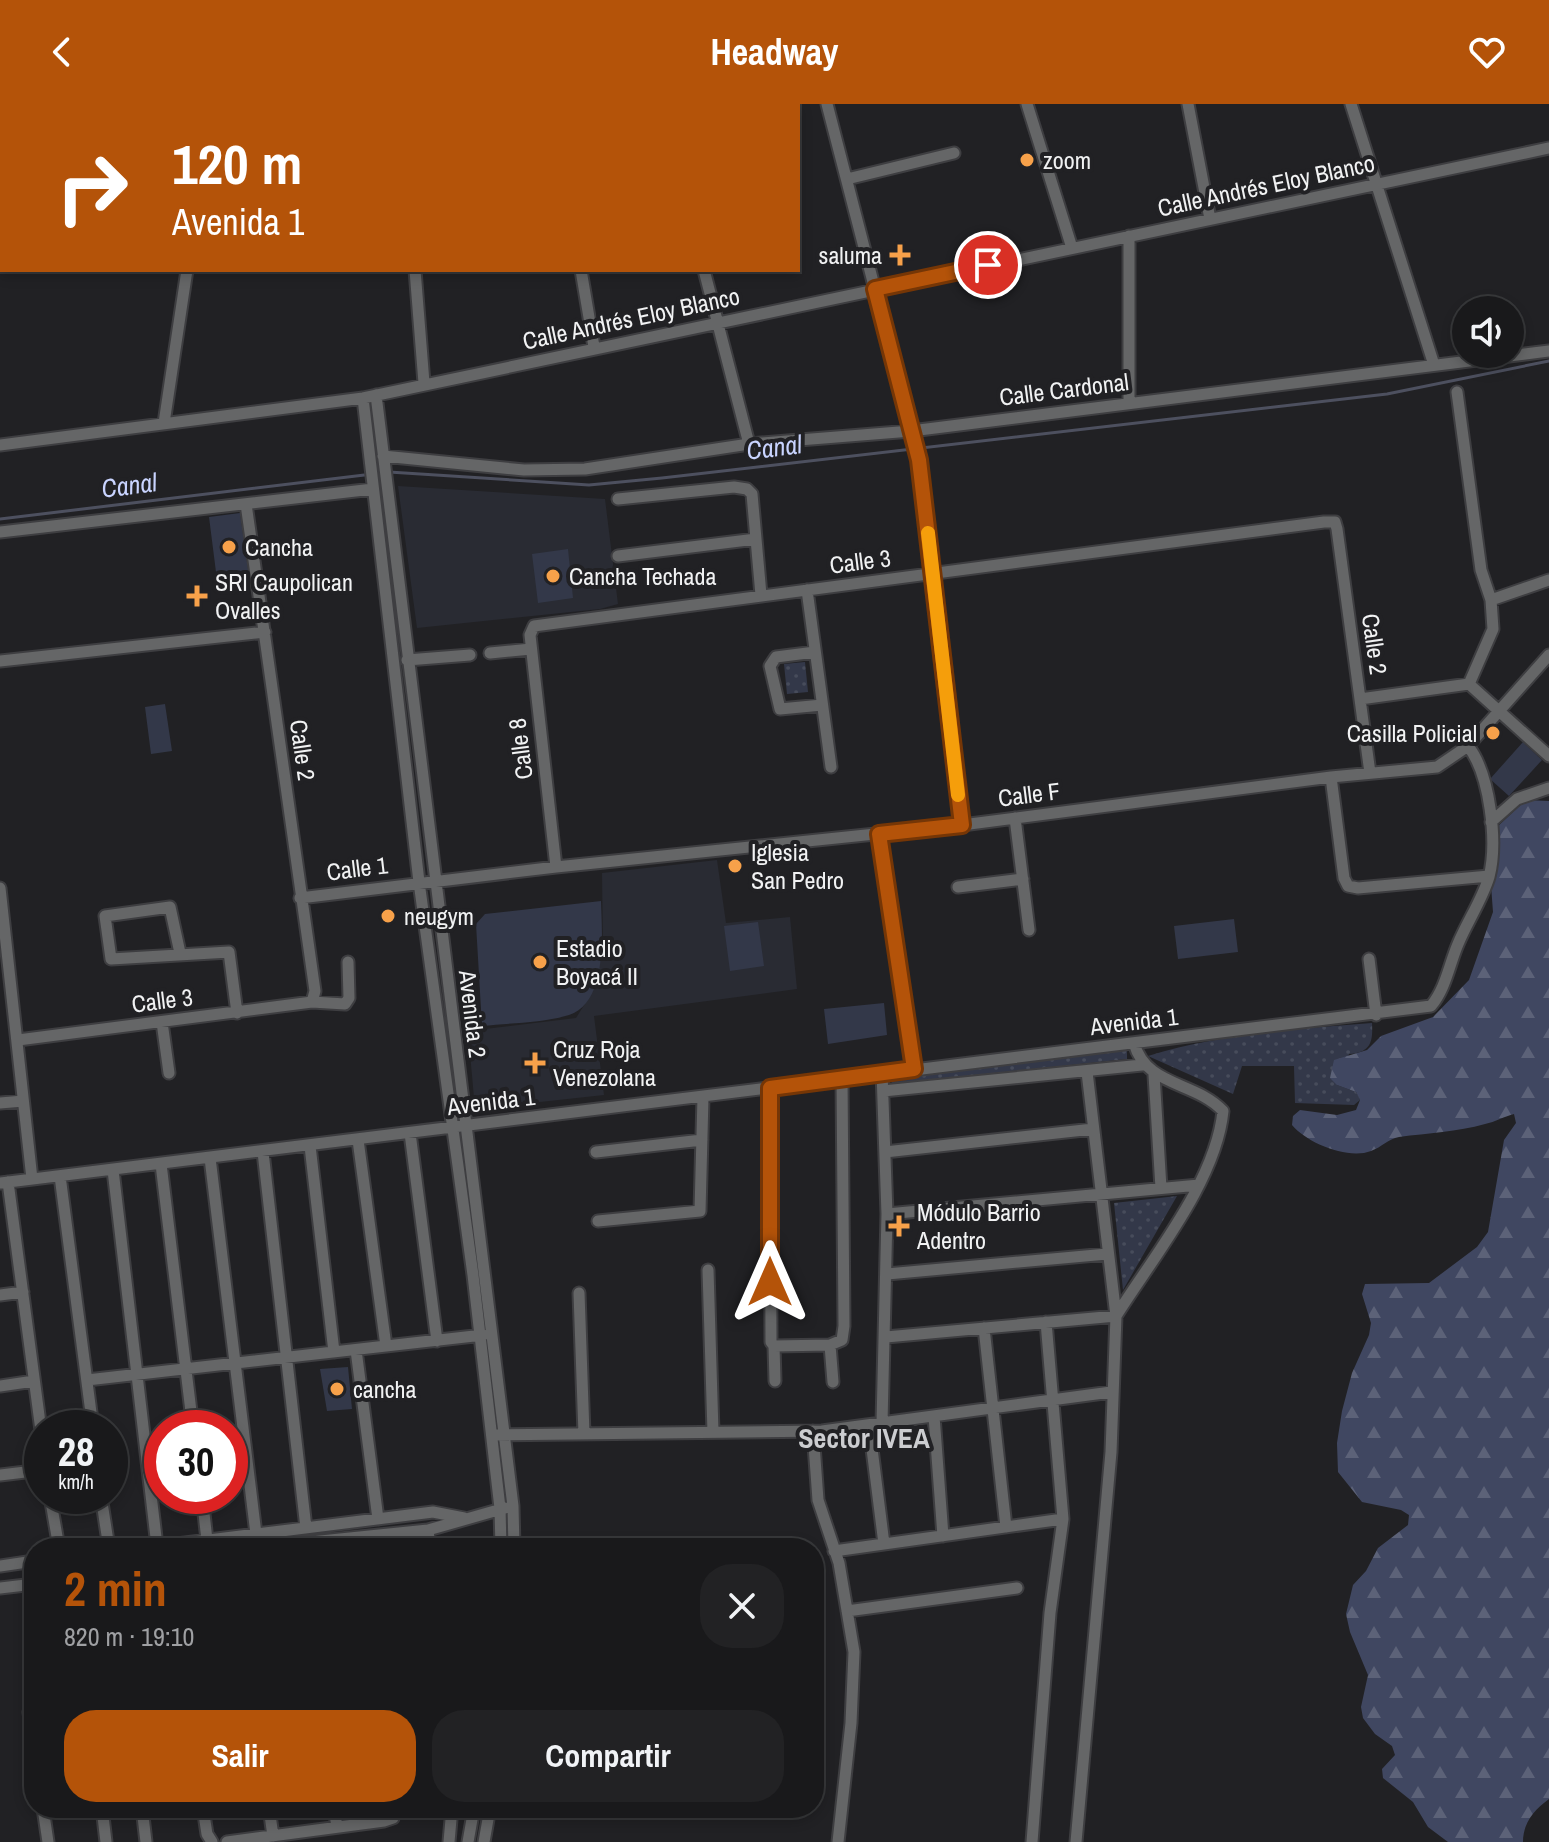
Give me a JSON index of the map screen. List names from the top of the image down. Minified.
{"streets":{"street":["Calle Andrés Eloy Blanco","Calle Cardonal","Calle 3","Calle 2","Calle 8","Calle F","Calle 1","Avenida 2","Avenida 1"]},"crossings":[["Calle Andrés Eloy Blanco","Avenida 2"],["Calle Cardonal","Avenida 2"],["Calle 3","Calle 2"],["Calle 3","Calle 8"],["Calle 2","Calle F"],["Calle 2","Calle 1"],["Calle 8","Calle F"],["Calle F","Calle 1"],["Calle F","Avenida 2"],["Calle 1","Avenida 2"],["Avenida 2","Avenida 1"]],"districts":["Sector IVEA"],"water":["Canal"],"places":{"other":["zoom","Cancha","Cancha Techada","Casilla Policial","Iglesia San Pedro","neugym","Estadio Boyacá II","cancha"],"health":["saluma","SRI Caupolican Ovalles","Cruz Roja Venezolana","Módulo Barrio Adentro"]},"page":{"header":"Headway","turn":["120 m","Avenida 1"],"speed":"28 km/h","limit":"30","heading":["2 min","820 m · 19:10"],"buttons":["Salir","Compartir"]}}
